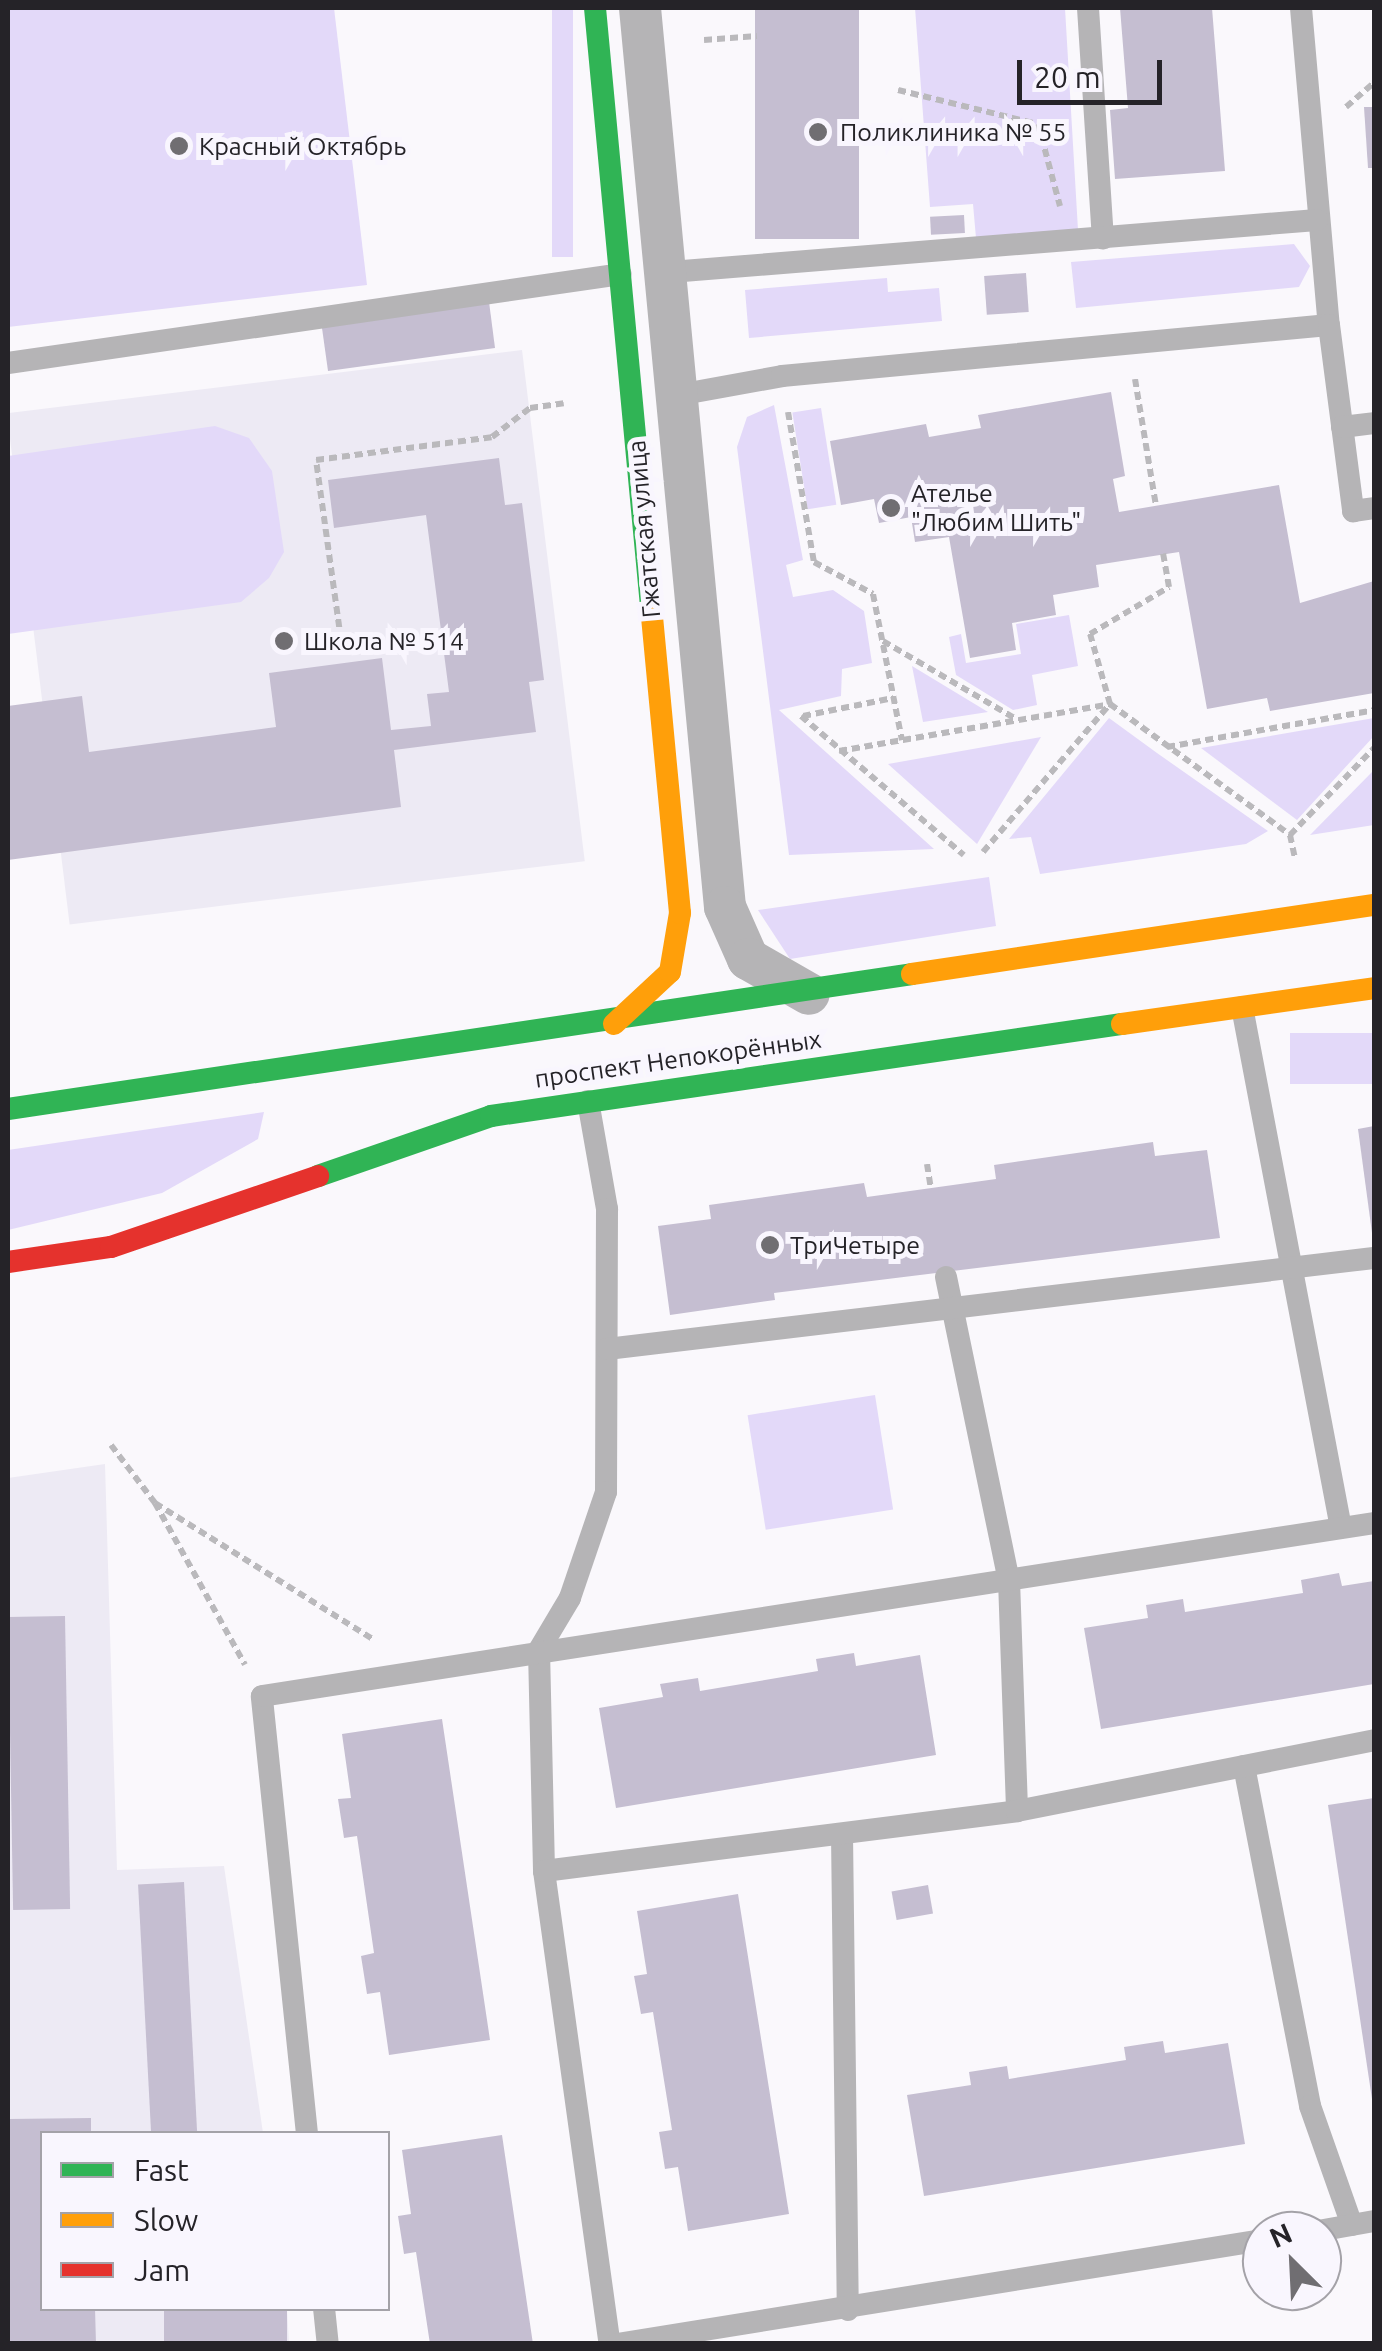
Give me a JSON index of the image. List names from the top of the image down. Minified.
{"streets":{"main road":["Гжатская улица","проспект Непокорённых"]},"crossings":[["Гжатская улица","проспект Непокорённых"]],"places":["Поликлиника № 55","Красный Октябрь","Ателье \"Любим Шить\"","Школа № 514","ТриЧетыре"],"legend":["Fast","Slow","Jam"],"scale_bar":"20 m","north":"top left"}
